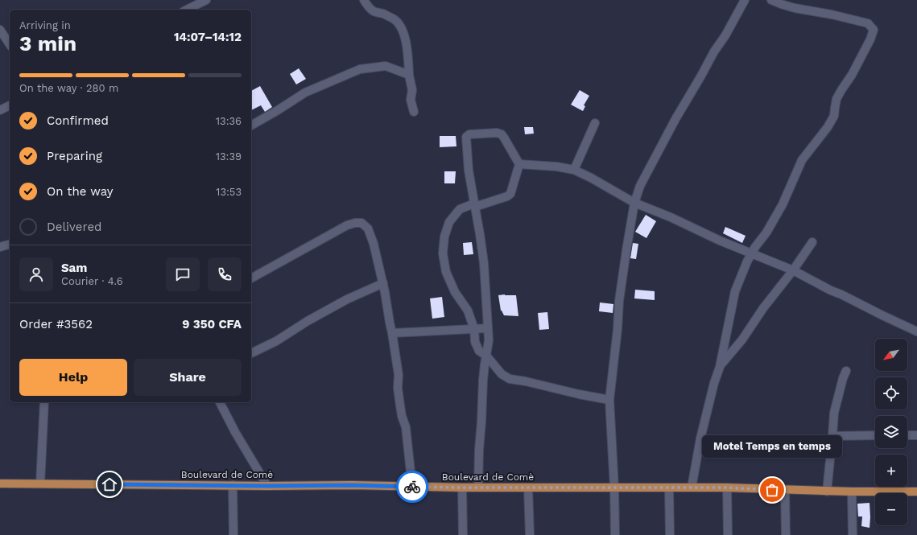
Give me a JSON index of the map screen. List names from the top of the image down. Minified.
{"streets":{"main road":["Boulevard de Comè"]},"places":["Motel Temps en temps"],"north":"bottom left","page":{"heading":["3 min","Arriving in","14:07–14:12"],"panel":["Sam","Courier · 4.6","Order #3562","9 350 CFA"],"bar":"On the way · 280 m","list":[["Confirmed","13:36"],["Preparing","13:39"],["On the way","13:53"],"Delivered"],"map_buttons":["+","−"],"buttons":["Help","Share"],"bubble":"Motel Temps en temps"}}
